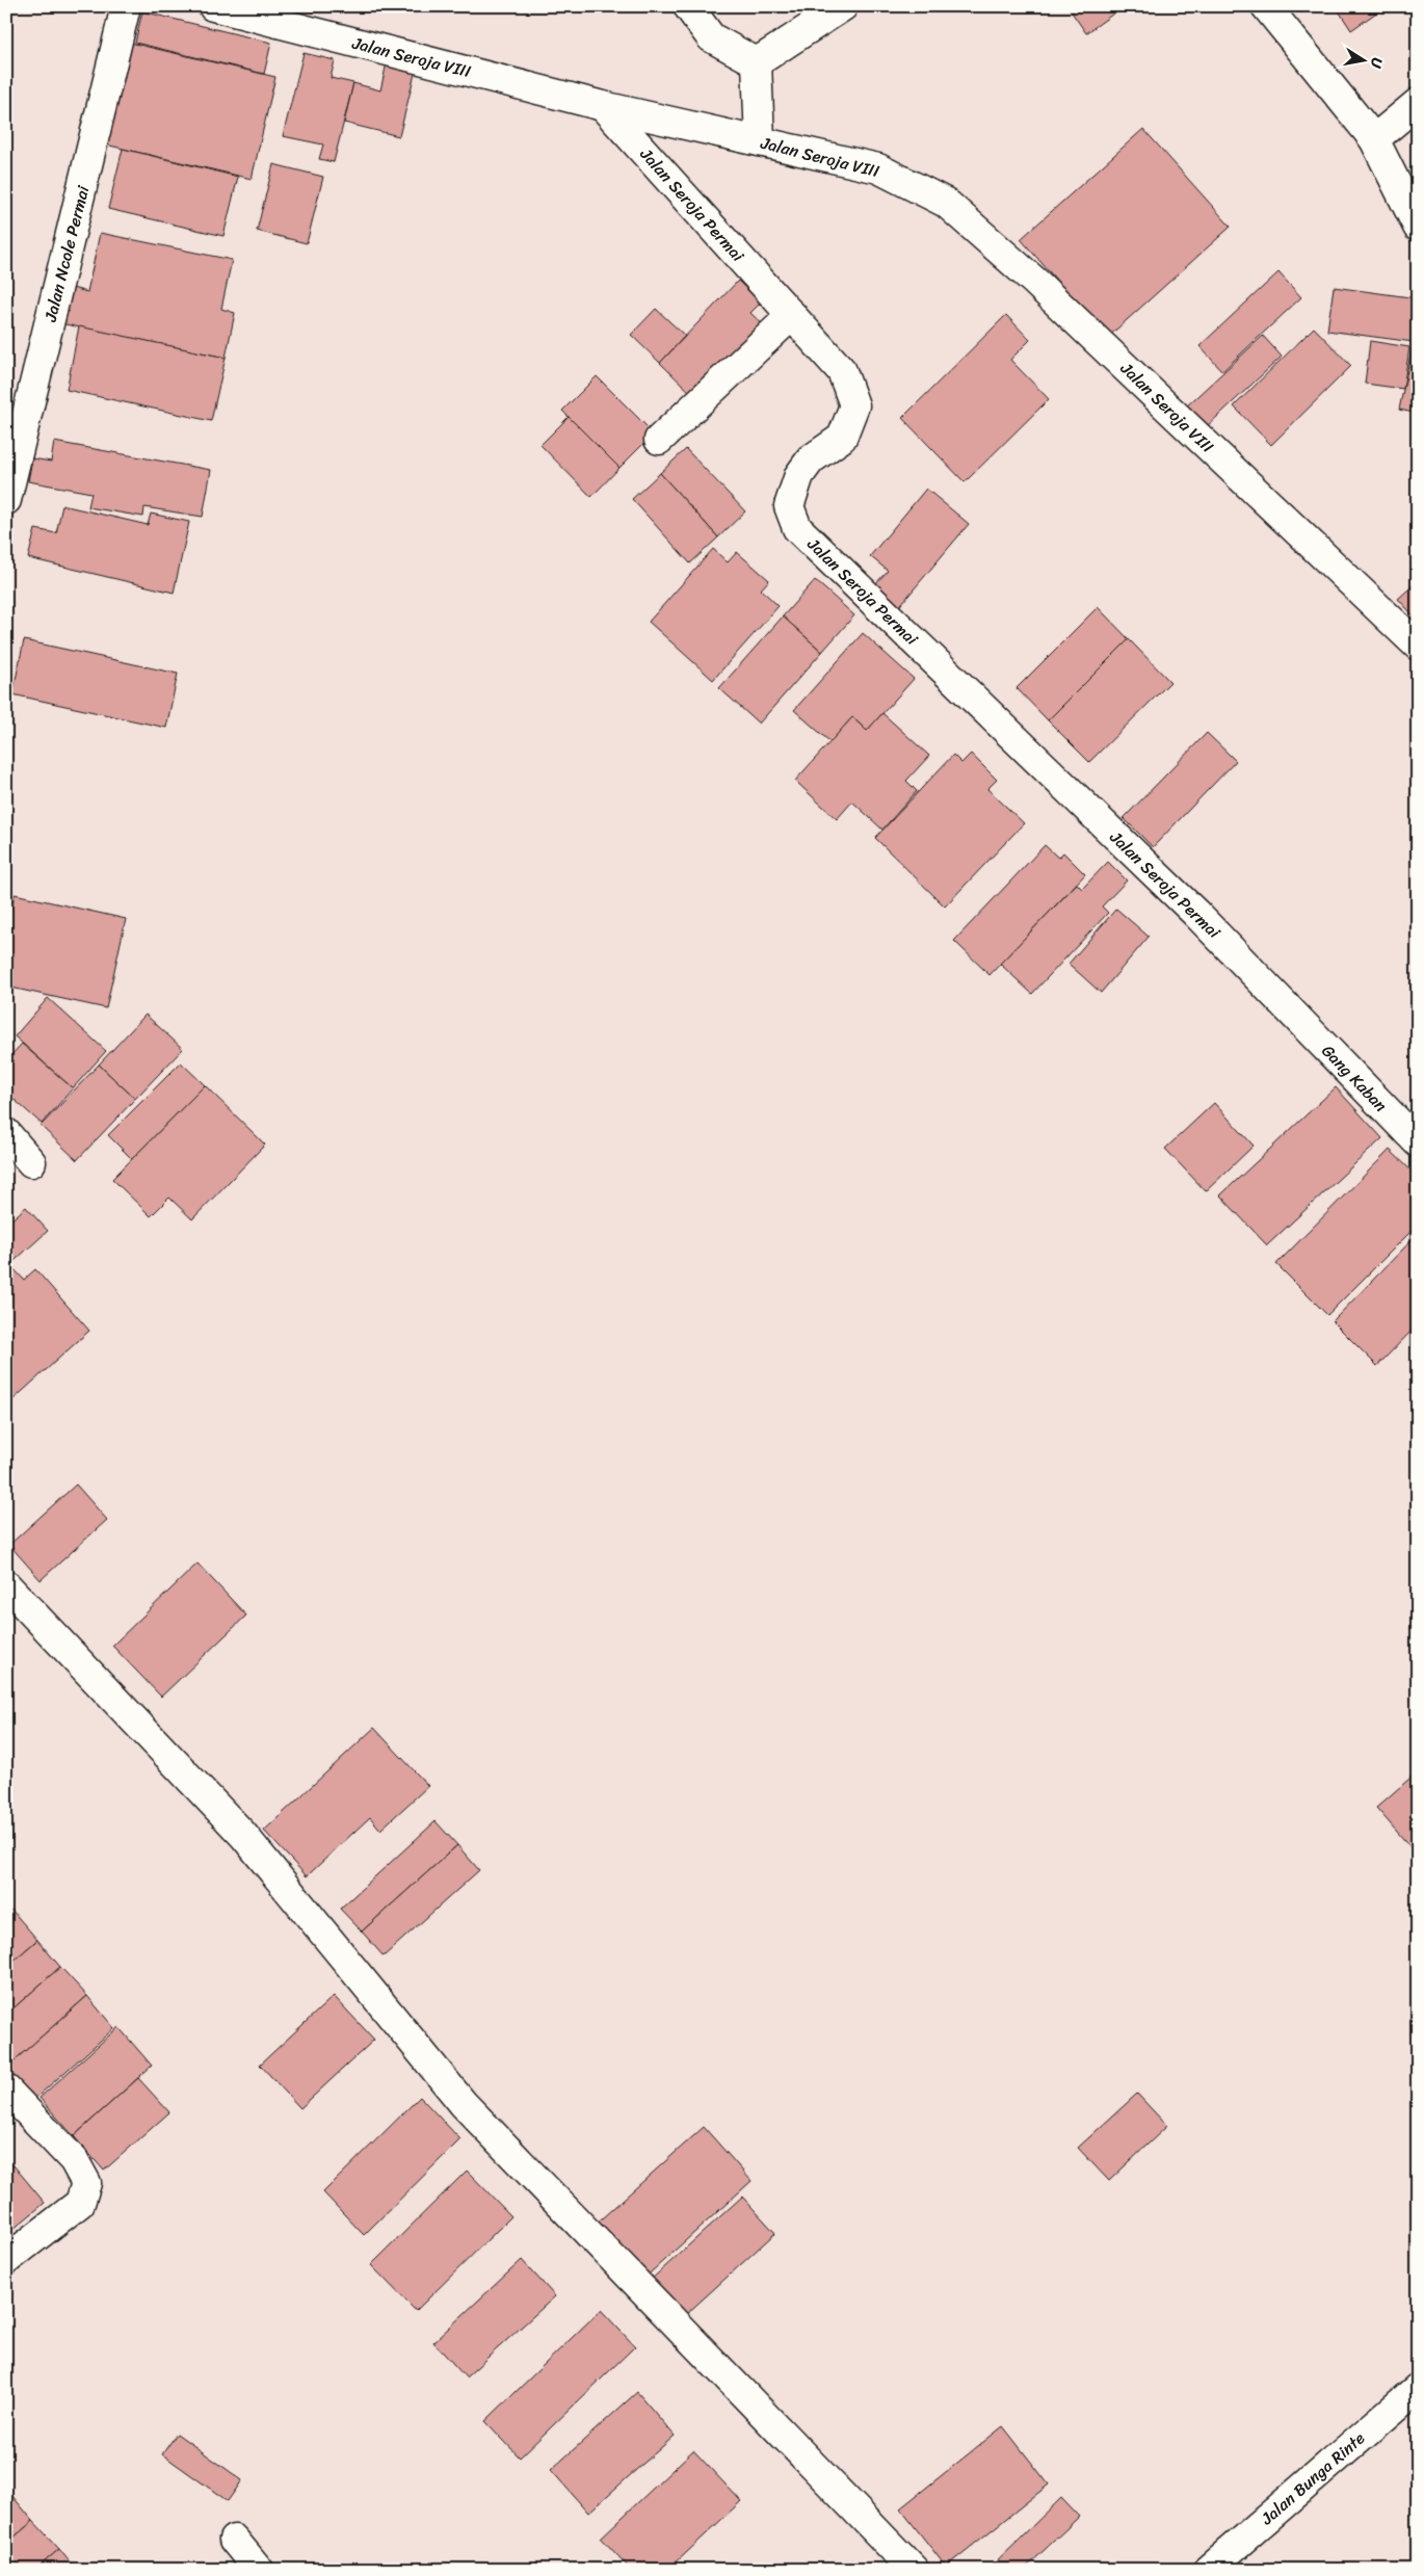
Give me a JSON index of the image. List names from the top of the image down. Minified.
{"streets":{"street":["Jalan Seroja VIII","Jalan Seroja Permai","Jalan Ncole Permai","Gang Kaban","Jalan Bunga Rinte"]},"crossings":[["Jalan Seroja VIII","Jalan Seroja Permai"],["Jalan Seroja Permai","Gang Kaban"]],"north":"right"}
